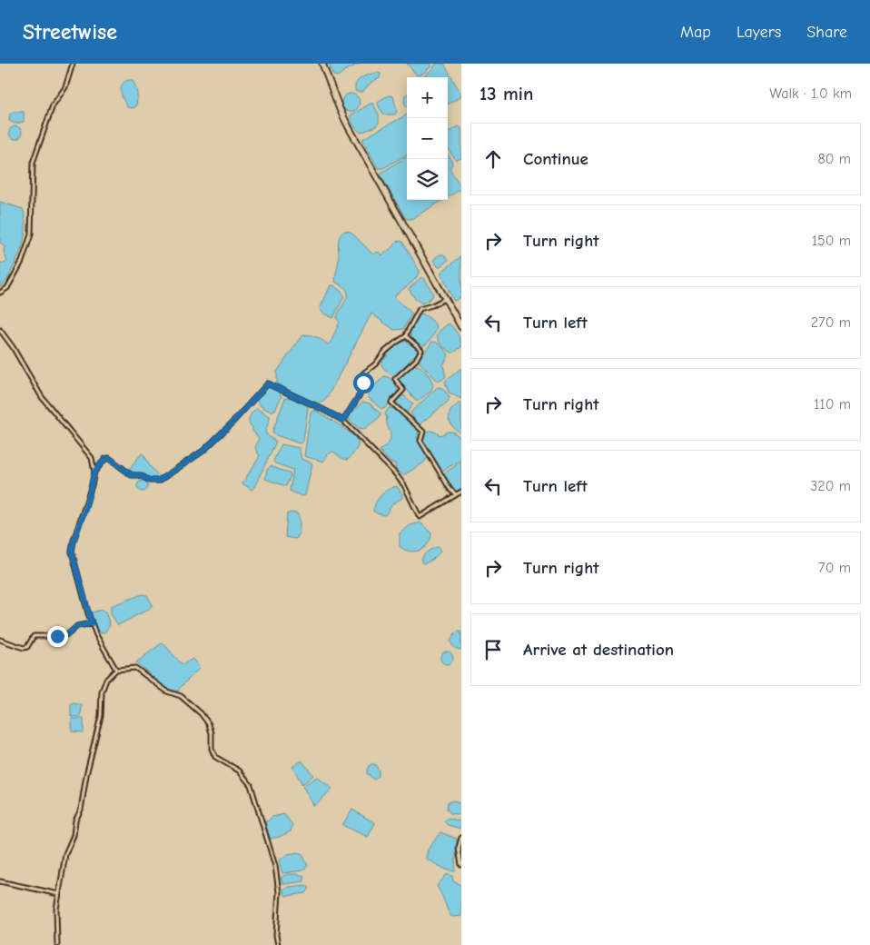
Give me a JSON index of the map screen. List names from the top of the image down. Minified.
{"page":{"header":"Streetwise","nav":["Map","Layers","Share"],"heading":["13 min","Walk · 1.0 km"],"map_buttons":["+","−"],"list":[["Continue","80 m"],["Turn right","150 m"],["Turn left","270 m"],["Turn right","110 m"],["Turn left","320 m"],["Turn right","70 m"],"Arrive at destination"]}}
